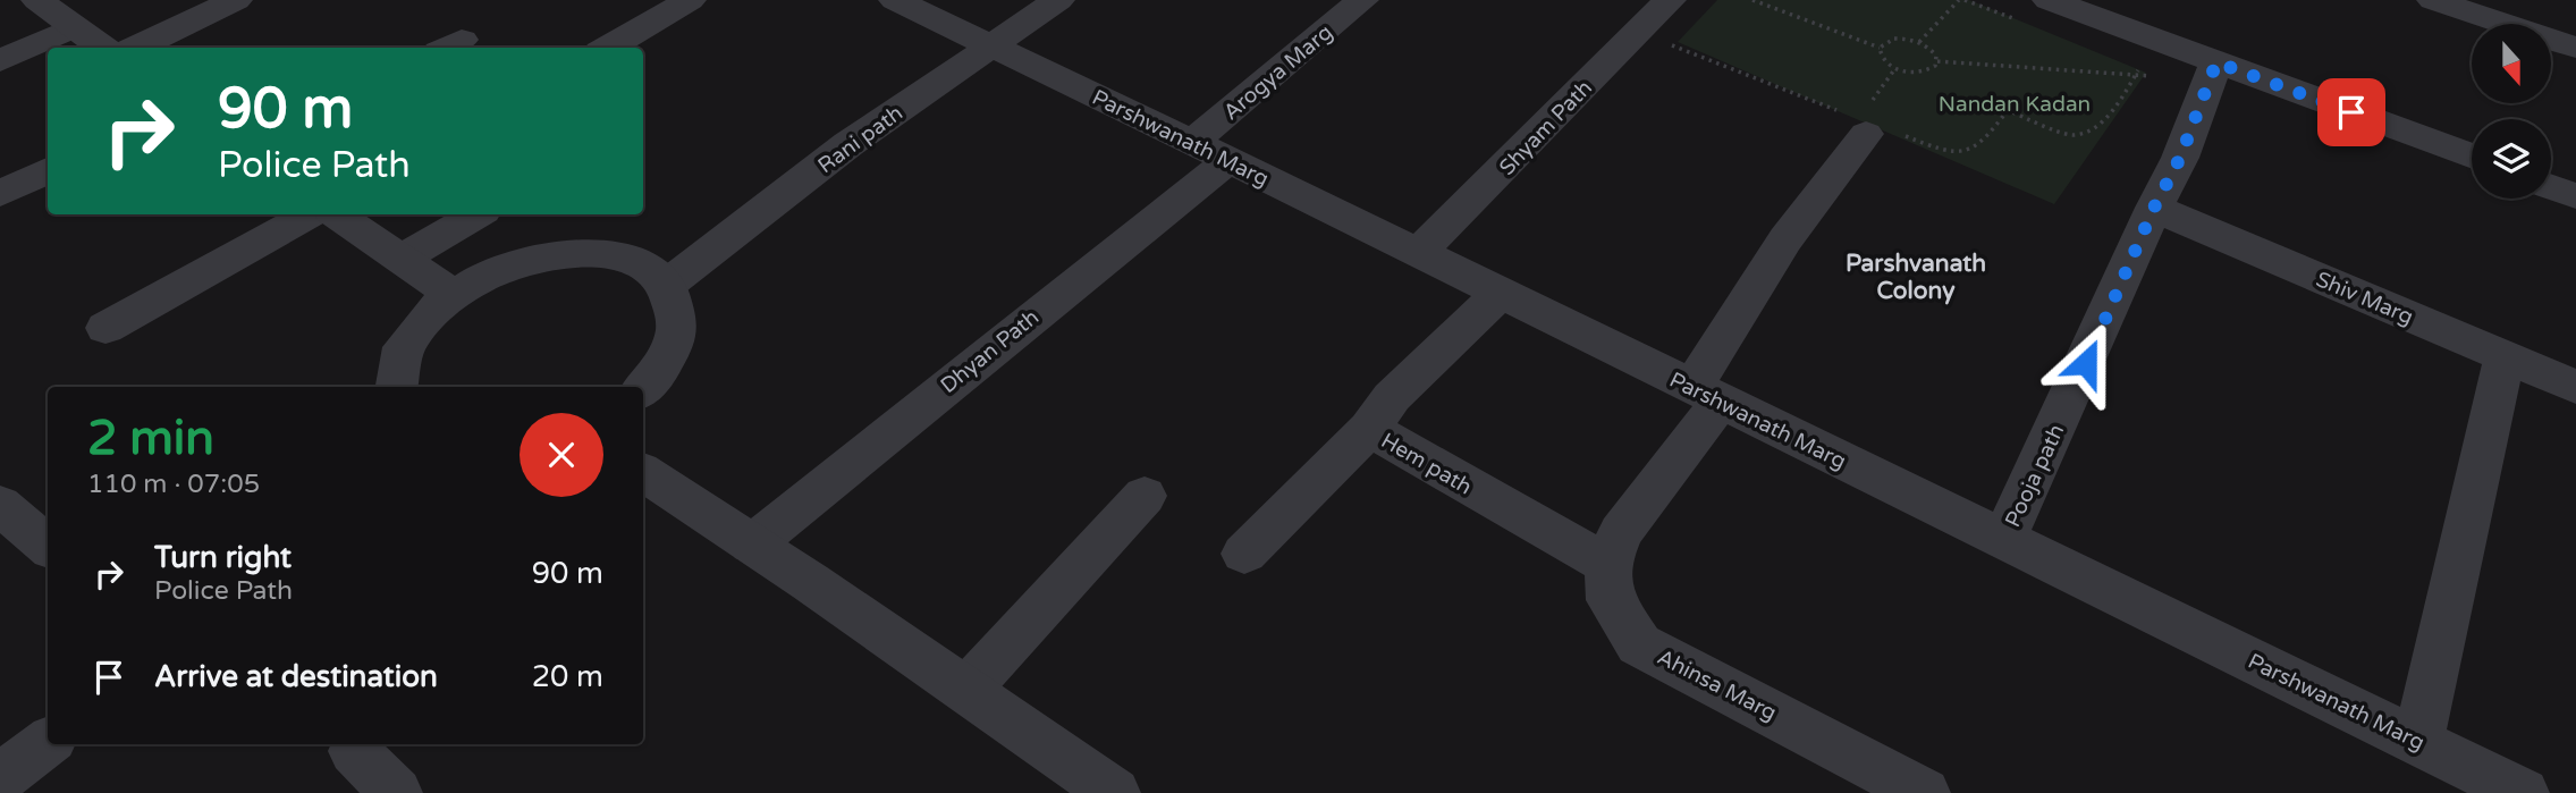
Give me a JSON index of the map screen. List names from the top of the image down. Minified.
{"streets":{"street":["Arogya Marg","Shyam Path","Parshwanath Marg","Rani path","Shiv Marg","Dhyan Path","Hem path","Pooja path","Ahinsa Marg"]},"crossings":[["Arogya Marg","Parshwanath Marg"],["Arogya Marg","Dhyan Path"],["Shyam Path","Parshwanath Marg"],["Parshwanath Marg","Rani path"],["Parshwanath Marg","Dhyan Path"],["Parshwanath Marg","Hem path"],["Parshwanath Marg","Pooja path"],["Shiv Marg","Pooja path"],["Hem path","Ahinsa Marg"]],"districts":["Parshvanath Colony"],"parks":["Nandan Kadan"],"north":"bottom","page":{"turn":["90 m","Police Path"],"heading":["2 min","110 m · 07:05"],"list":[{"name":"Turn right","note":"Police Path","value":"90 m"},{"name":"Arrive at destination","value":"20 m"}]}}
